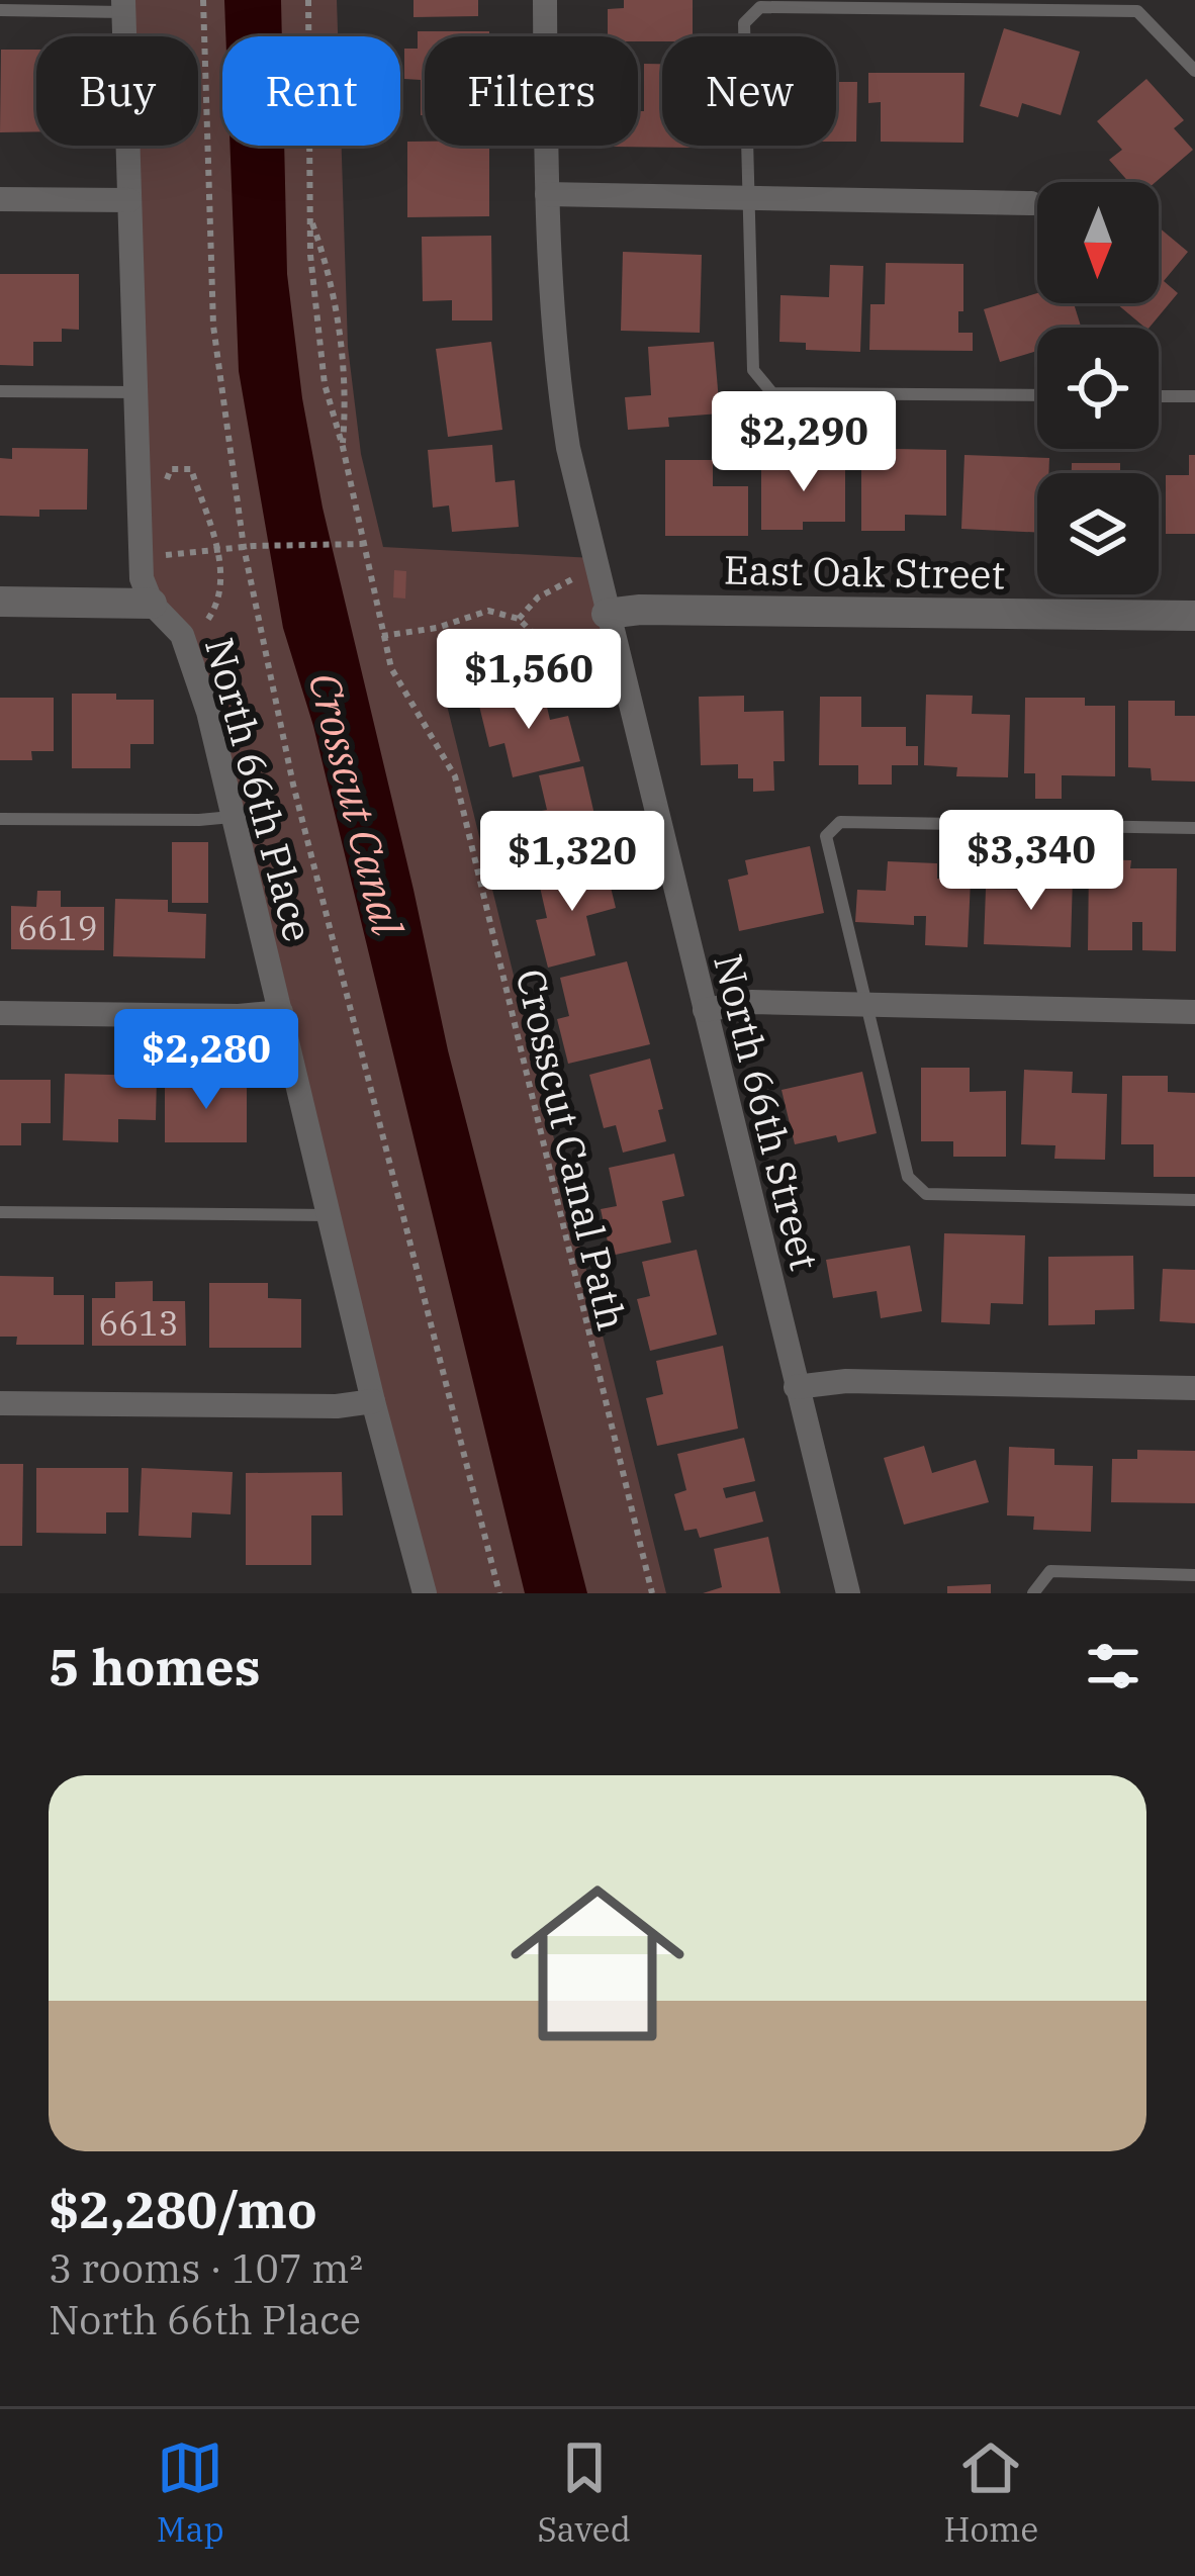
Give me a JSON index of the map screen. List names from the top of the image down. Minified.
{"streets":{"street":["East Oak Street","North 66th Place","North 66th Street"],"path":["Crosscut Canal Path"]},"crossings":[["East Oak Street","North 66th Street"]],"water":["Crosscut Canal"],"house_numbers":["6619","6613"],"north":"bottom","page":{"chip":["Buy","Rent","Filters","New"],"price":["$2,290","$1,560","$3,340","$1,320","$2,280"],"heading":"5 homes","list":[{"name":"$2,280/mo","note":"3 rooms · 107 m² · North 66th Place"}],"tabs":["Map","Saved","Home"]}}
